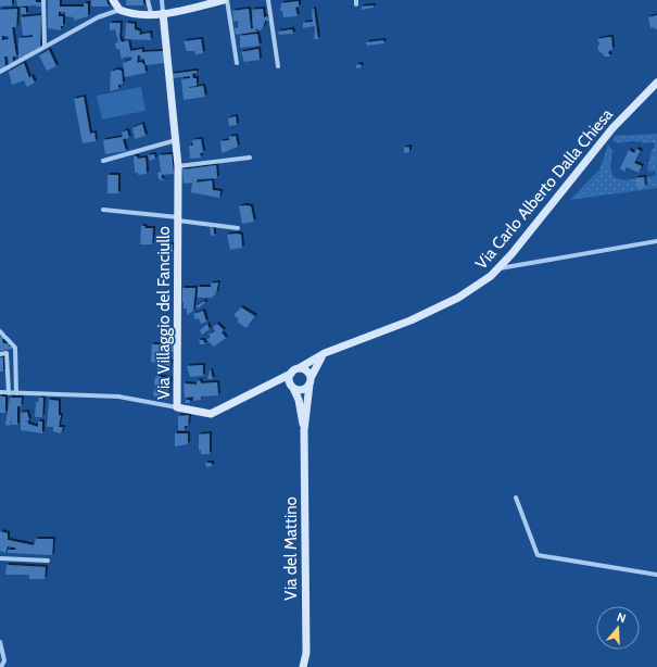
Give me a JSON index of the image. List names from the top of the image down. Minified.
{"streets":{"main road":["Via Carlo Alberto Dalla Chiesa","Via Villaggio del Fanciullo","Via del Mattino"]},"crossings":[["Via Carlo Alberto Dalla Chiesa","Via del Mattino"]],"north":"top"}
